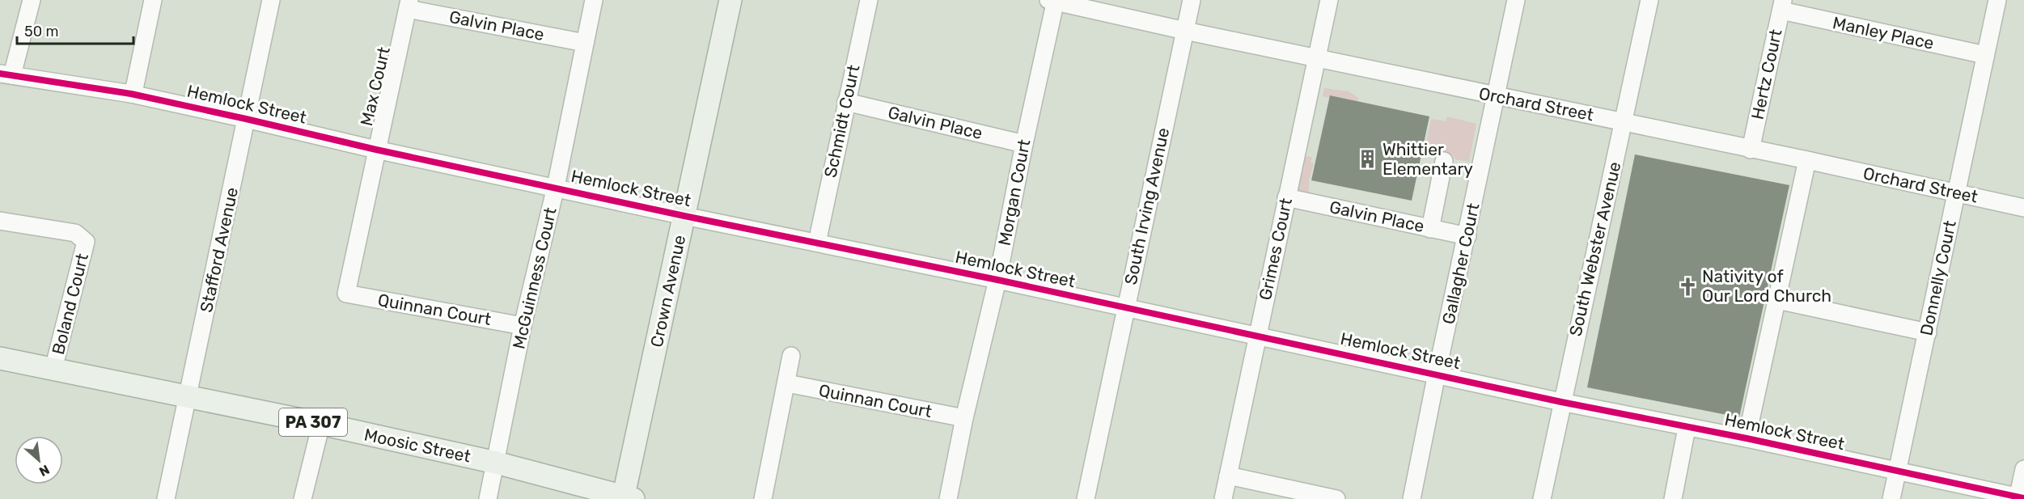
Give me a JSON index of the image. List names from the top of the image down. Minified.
{"streets":{"main road":["Crown Avenue","PA 307","Moosic Street"],"street":["Galvin Place","Manley Place","Hertz Court","Max Court","Hemlock Street","Orchard Street","Schmidt Court","Morgan Court","South Irving Avenue","Grimes Court","South Webster Avenue","Stafford Avenue","Gallagher Court","McGuinness Court","Donnelly Court","Boland Court","Quinnan Court"]},"crossings":[["Galvin Place","Max Court"],["Galvin Place","Schmidt Court"],["Galvin Place","Morgan Court"],["Galvin Place","Grimes Court"],["Galvin Place","Gallagher Court"],["Galvin Place","McGuinness Court"],["Manley Place","Hertz Court"],["Manley Place","Donnelly Court"],["Hertz Court","Orchard Street"],["Max Court","Hemlock Street"],["Max Court","Quinnan Court"],["Hemlock Street","Schmidt Court"],["Hemlock Street","Morgan Court"],["Hemlock Street","South Irving Avenue"],["Hemlock Street","Grimes Court"],["Hemlock Street","South Webster Avenue"],["Hemlock Street","Stafford Avenue"],["Hemlock Street","Gallagher Court"],["Hemlock Street","McGuinness Court"],["Hemlock Street","Donnelly Court"],["Hemlock Street","Crown Avenue"],["Orchard Street","Morgan Court"],["Orchard Street","South Irving Avenue"],["Orchard Street","Grimes Court"],["Orchard Street","South Webster Avenue"],["Orchard Street","Gallagher Court"],["Orchard Street","Donnelly Court"],["Morgan Court","Quinnan Court"],["Stafford Avenue","Moosic Street"],["McGuinness Court","Quinnan Court"],["McGuinness Court","Moosic Street"],["Crown Avenue","Moosic Street"],["Boland Court","Moosic Street"]],"places":{"building":["Whittier Elementary"],"church":["Nativity of Our Lord Church"]},"scale_bar":"50 m","north":"bottom right"}
